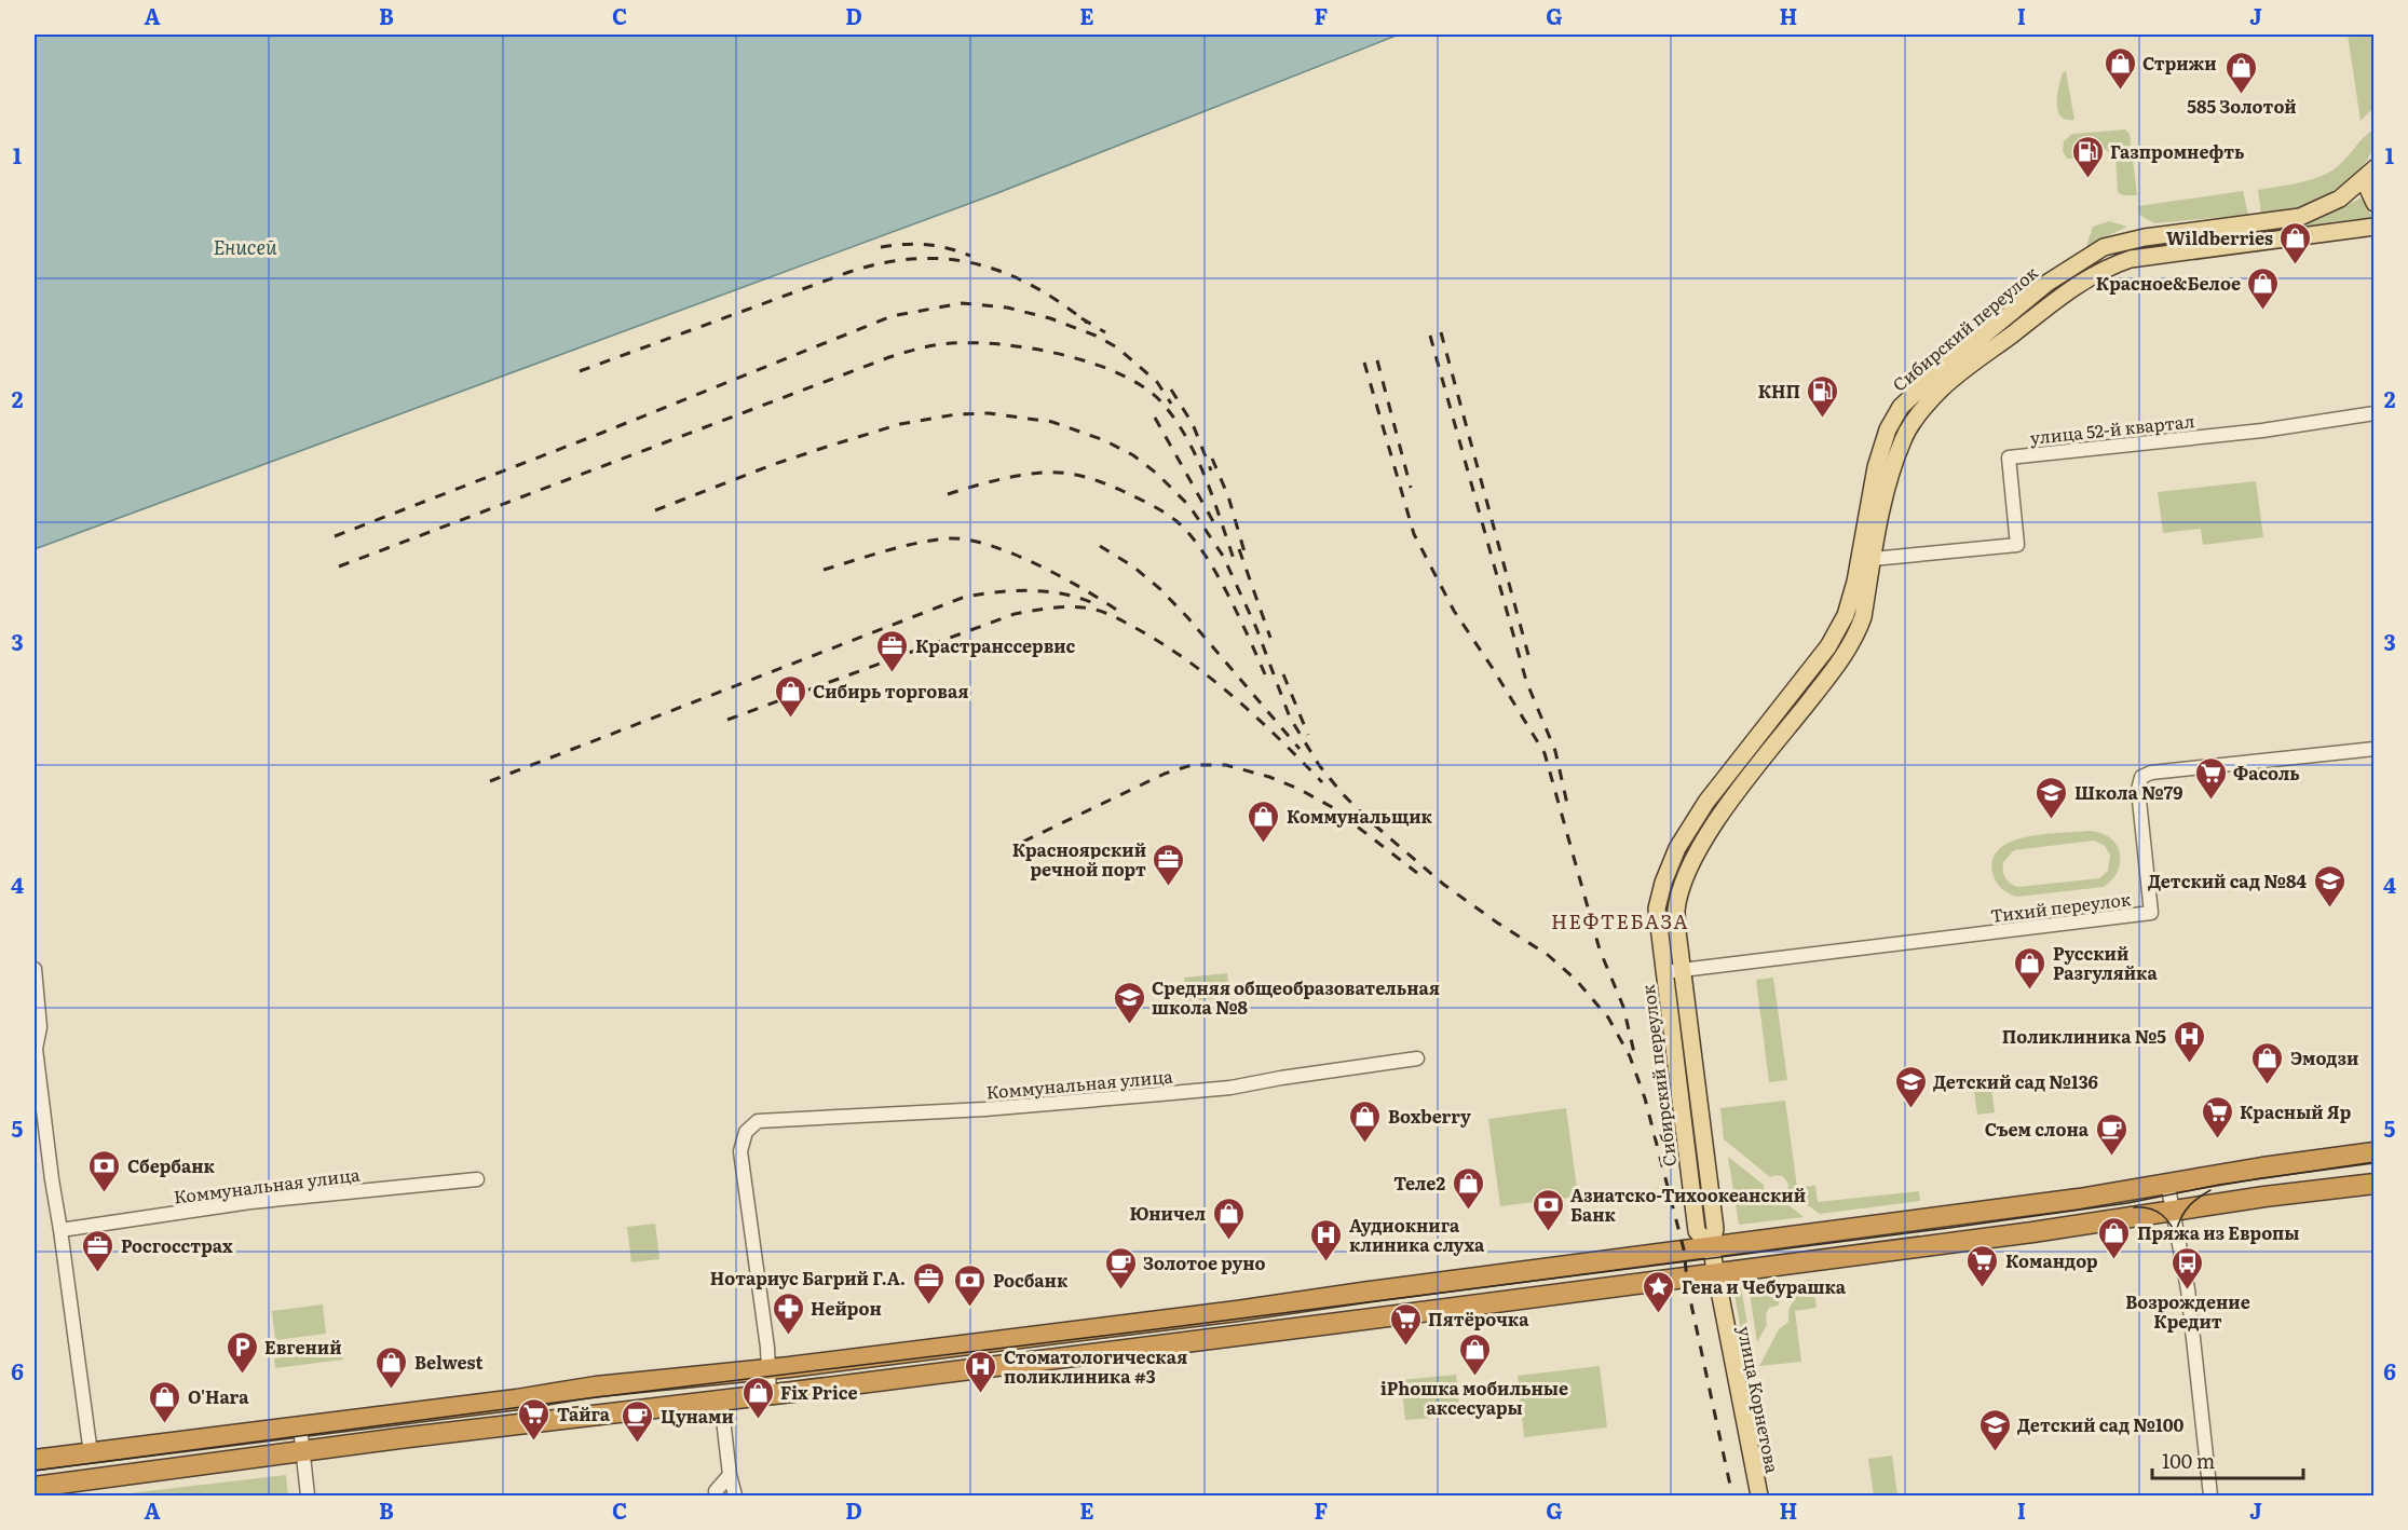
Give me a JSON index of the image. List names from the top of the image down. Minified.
{"streets":{"main road":["Сибирский переулок","улица Корнетова"],"street":["улица 52-й квартал","Тихий переулок","Коммунальная улица"]},"crossings":[["Сибирский переулок","улица 52-й квартал"],["Сибирский переулок","Тихий переулок"],["Сибирский переулок","улица Корнетова"]],"districts":["НЕФТЕБАЗА"],"water":["Енисей"],"places":{"shop":["Стрижи","585 Золотой","Wildberries","Красное&Белое","Сибирь торговая","Коммунальщик","Русский Разгуляйка","Эмодзи","Boxberry","Теле2","Юничел","Пряжа из Европы","iPhoшка мобильные аксесуары","Belwest","Fix Price","O'Hara"],"fuel station":["Газпромнефть","КНП"],"office":["Крастранссервис","Красноярский речной порт","Росгосстрах","Нотариус Багрий Г.А."],"supermarket":["Фасоль","Красный Яр","Командор","Пятёрочка","Тайга"],"school or university":["Школа №79","Детский сад №84","Средняя общеобразовательная школа №8","Детский сад №136","Детский сад №100"],"hospital":["Поликлиника №5","Аудиокнига клиника слуха","Стоматологическая поликлиника #3"],"cafe":["Съем слона","Золотое руно","Цунами"],"bank":["Сбербанк","Азиатско-Тихоокеанский Банк","Росбанк"],"bus stop":["Возрождение Кредит"],"place":["Гена и Чебурашка"],"pharmacy":["Нейрон"],"parking":["Евгений"]},"scale_bar":"100 m","grid":{"columns":["A","B","C","D","E","F","G","H","I","J"],"rows":["1","2","3","4","5","6"]}}
